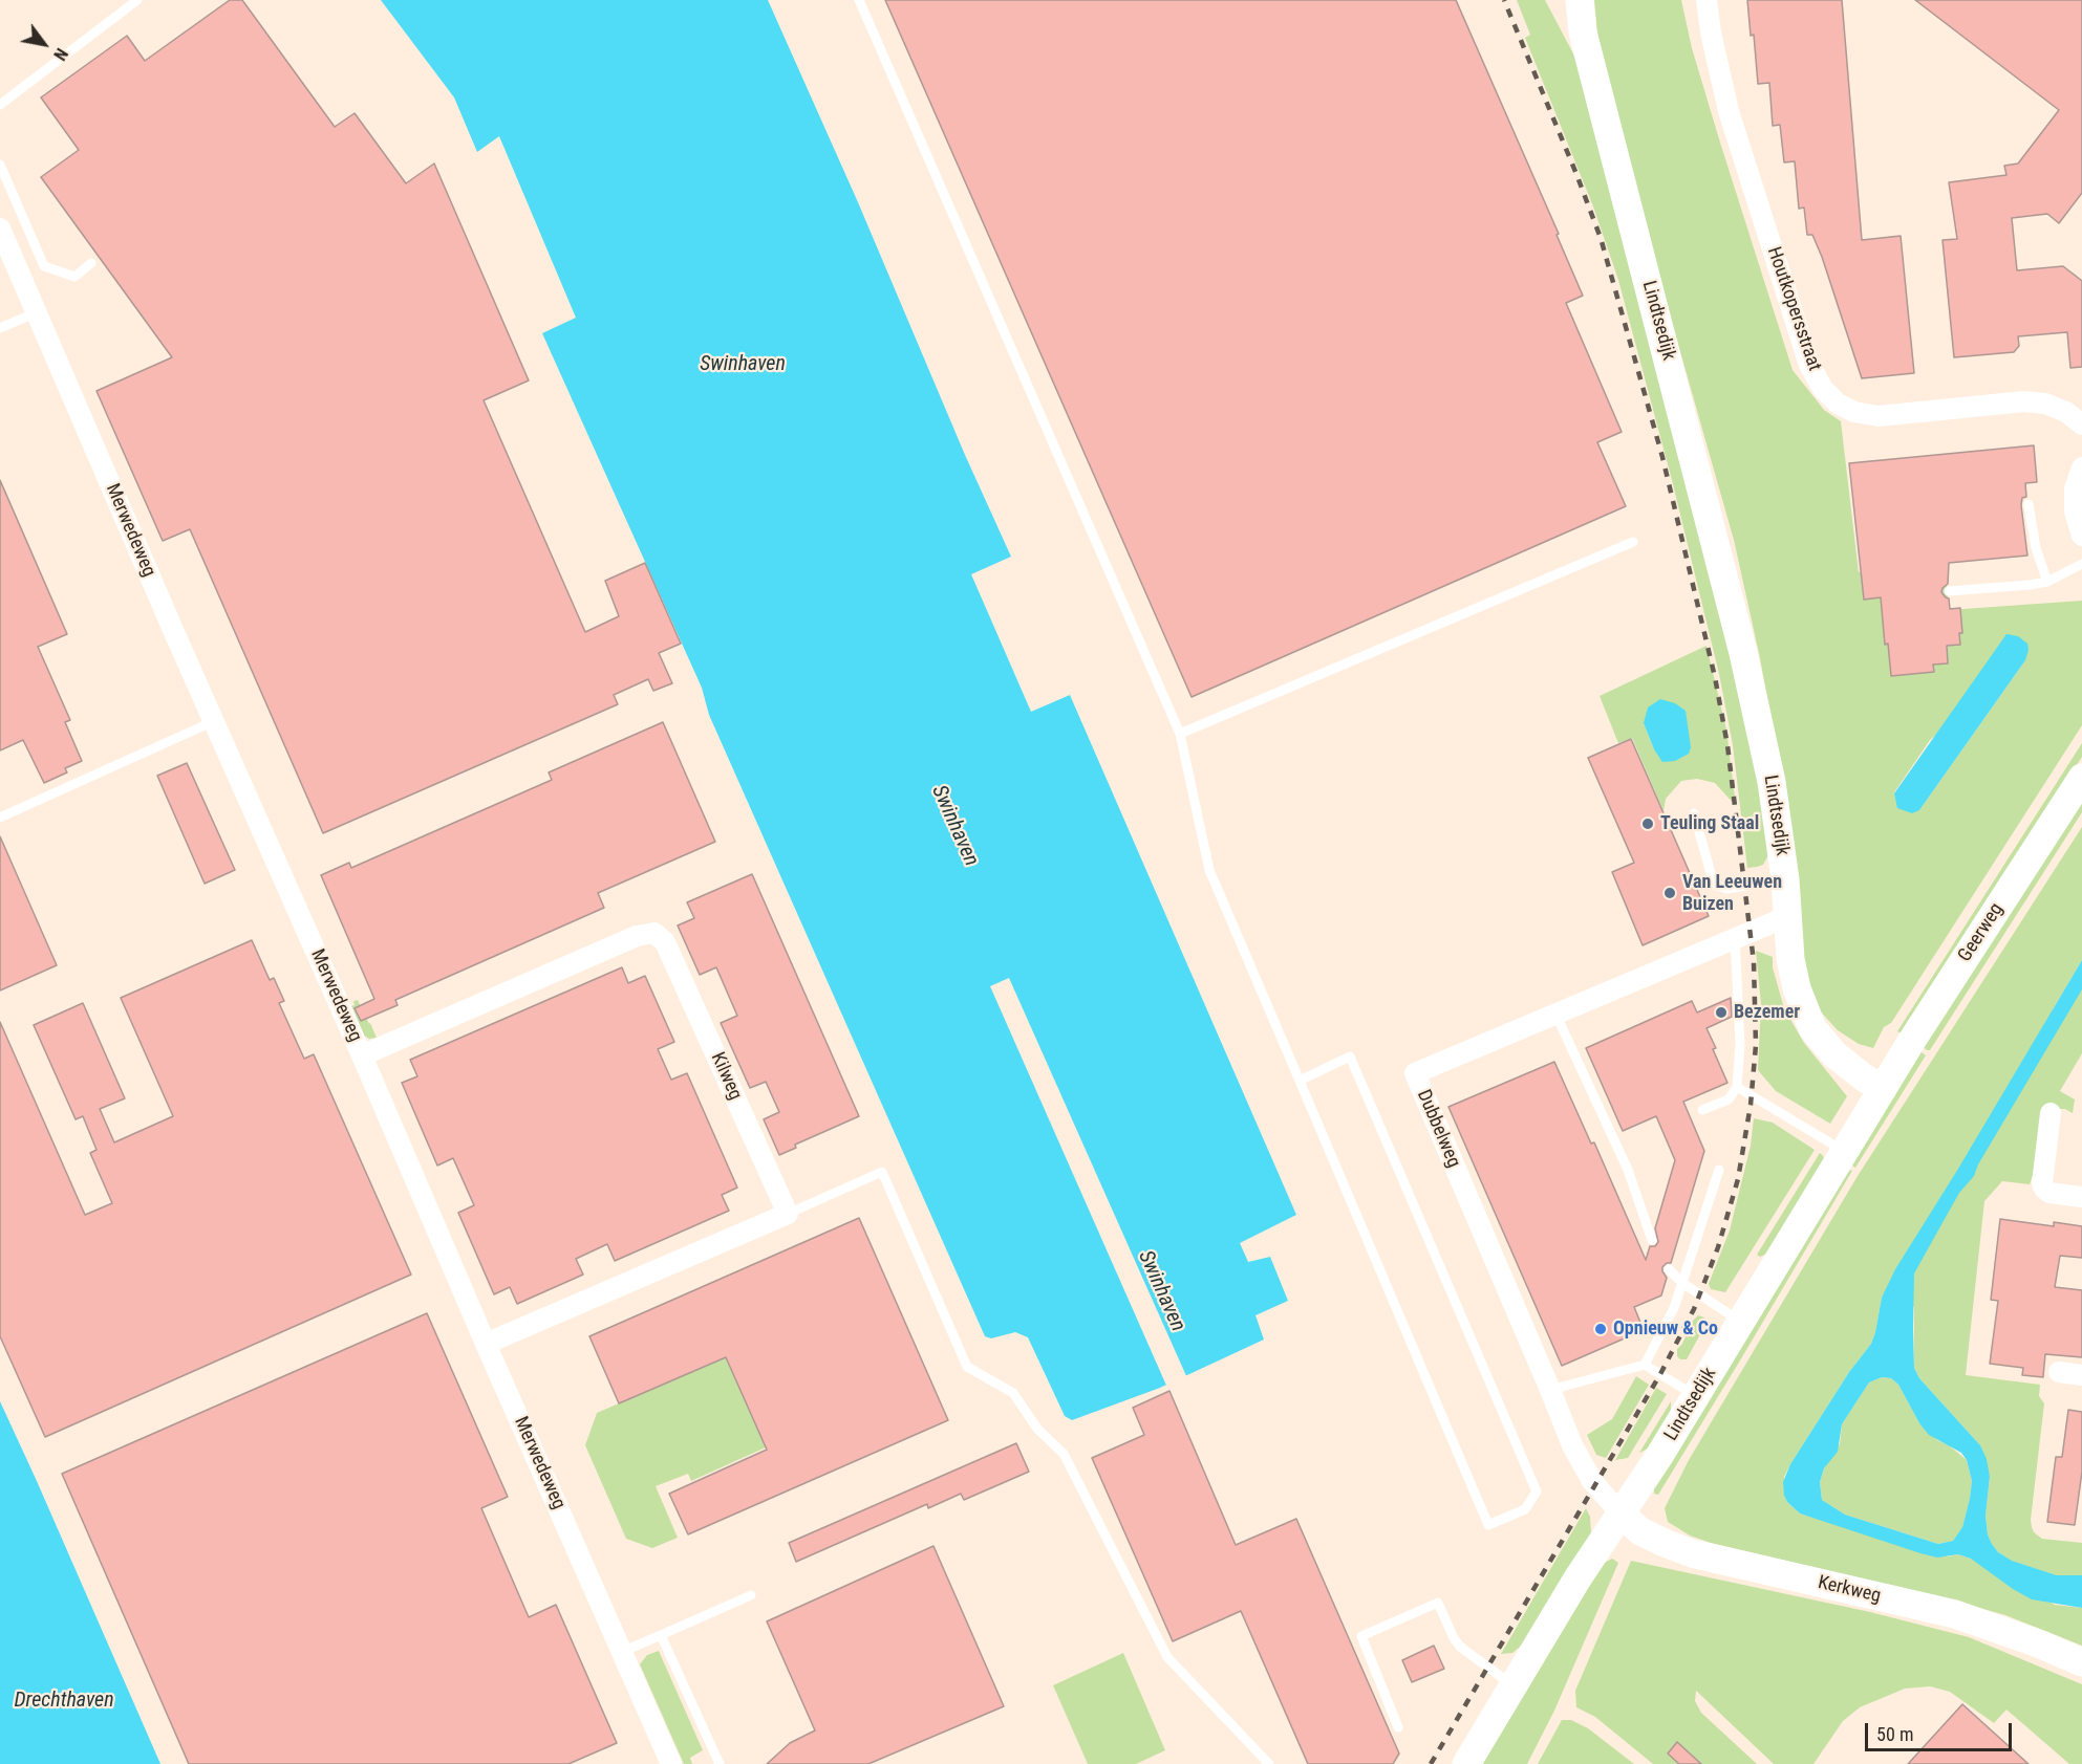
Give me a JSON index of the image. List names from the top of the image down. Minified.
{"streets":{"main road":["Lindtsedijk","Geerweg","Kerkweg"],"street":["Houtkopersstraat","Merwedeweg","Kilweg","Dubbelweg"]},"crossings":[["Lindtsedijk","Geerweg"],["Lindtsedijk","Dubbelweg"],["Lindtsedijk","Kerkweg"],["Merwedeweg","Kilweg"],["Dubbelweg","Kerkweg"]],"water":["Swinhaven","Drechthaven"],"places":["Teuling Staal","Van Leeuwen Buizen","Bezemer","Opnieuw & Co"],"scale_bar":"50 m","north":"bottom right"}
